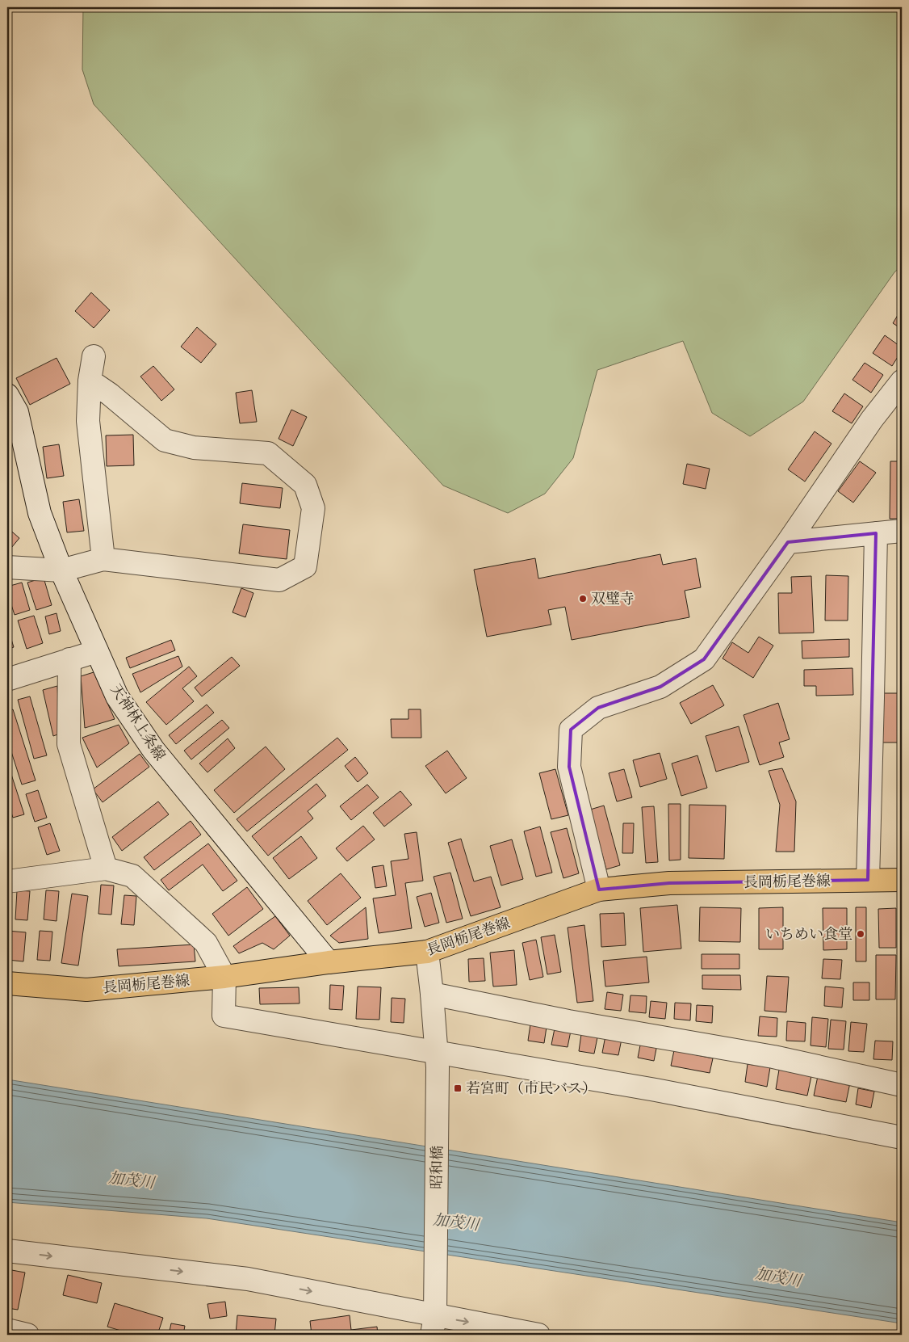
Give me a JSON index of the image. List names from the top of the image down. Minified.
{"streets":{"main road":["長岡栃尾巻線"],"street":["天神林上条線","昭和橋"]},"crossings":[["天神林上条線","長岡栃尾巻線"],["長岡栃尾巻線","昭和橋"]],"water":["加茂川"],"places":{"other":["双璧寺","いちめい食堂"],"transit":["若宮町（市民バス）"]}}
